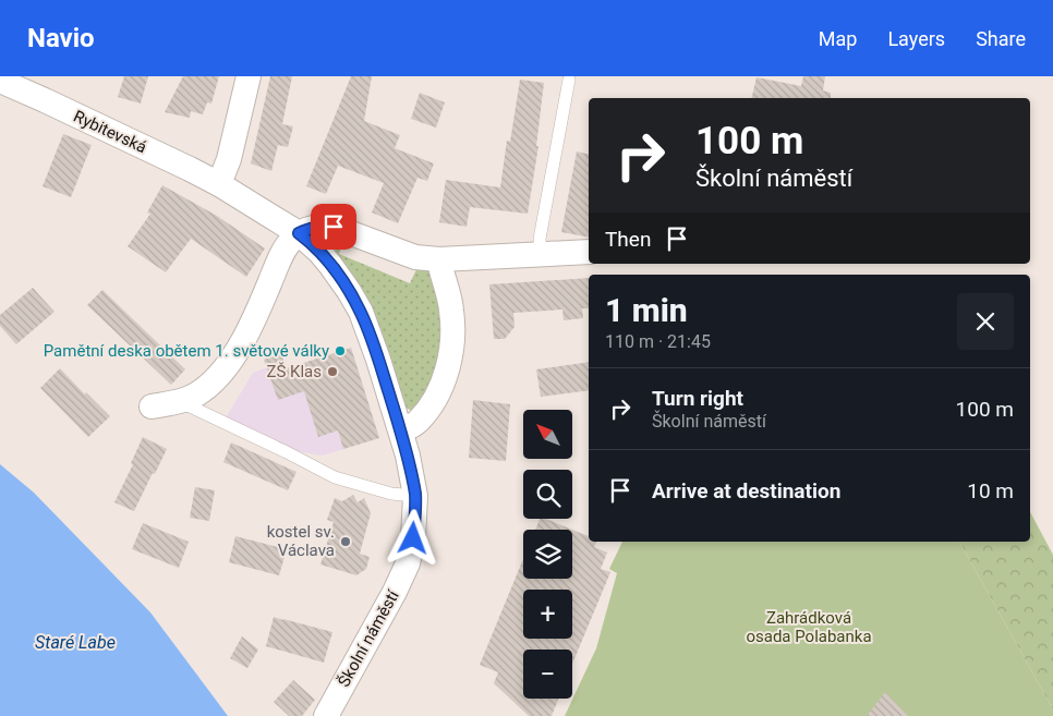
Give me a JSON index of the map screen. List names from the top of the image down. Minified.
{"streets":{"street":["Rybitevská","Školní náměstí"]},"crossings":[["Rybitevská","Školní náměstí"]],"water":["Staré Labe"],"parks":["Zahrádková osada Polabanka"],"places":["Pamětní deska obětem 1. světové války","ZŠ Klas","kostel sv. Václava"],"north":"top left","page":{"header":"Navio","nav":["Map","Layers","Share"],"turn":["100 m","Školní náměstí"],"then":"Then","heading":["1 min","110 m · 21:45"],"list":[{"name":"Turn right","note":"Školní náměstí","value":"100 m"},{"name":"Arrive at destination","value":"10 m"}],"map_buttons":["+","−"]}}
